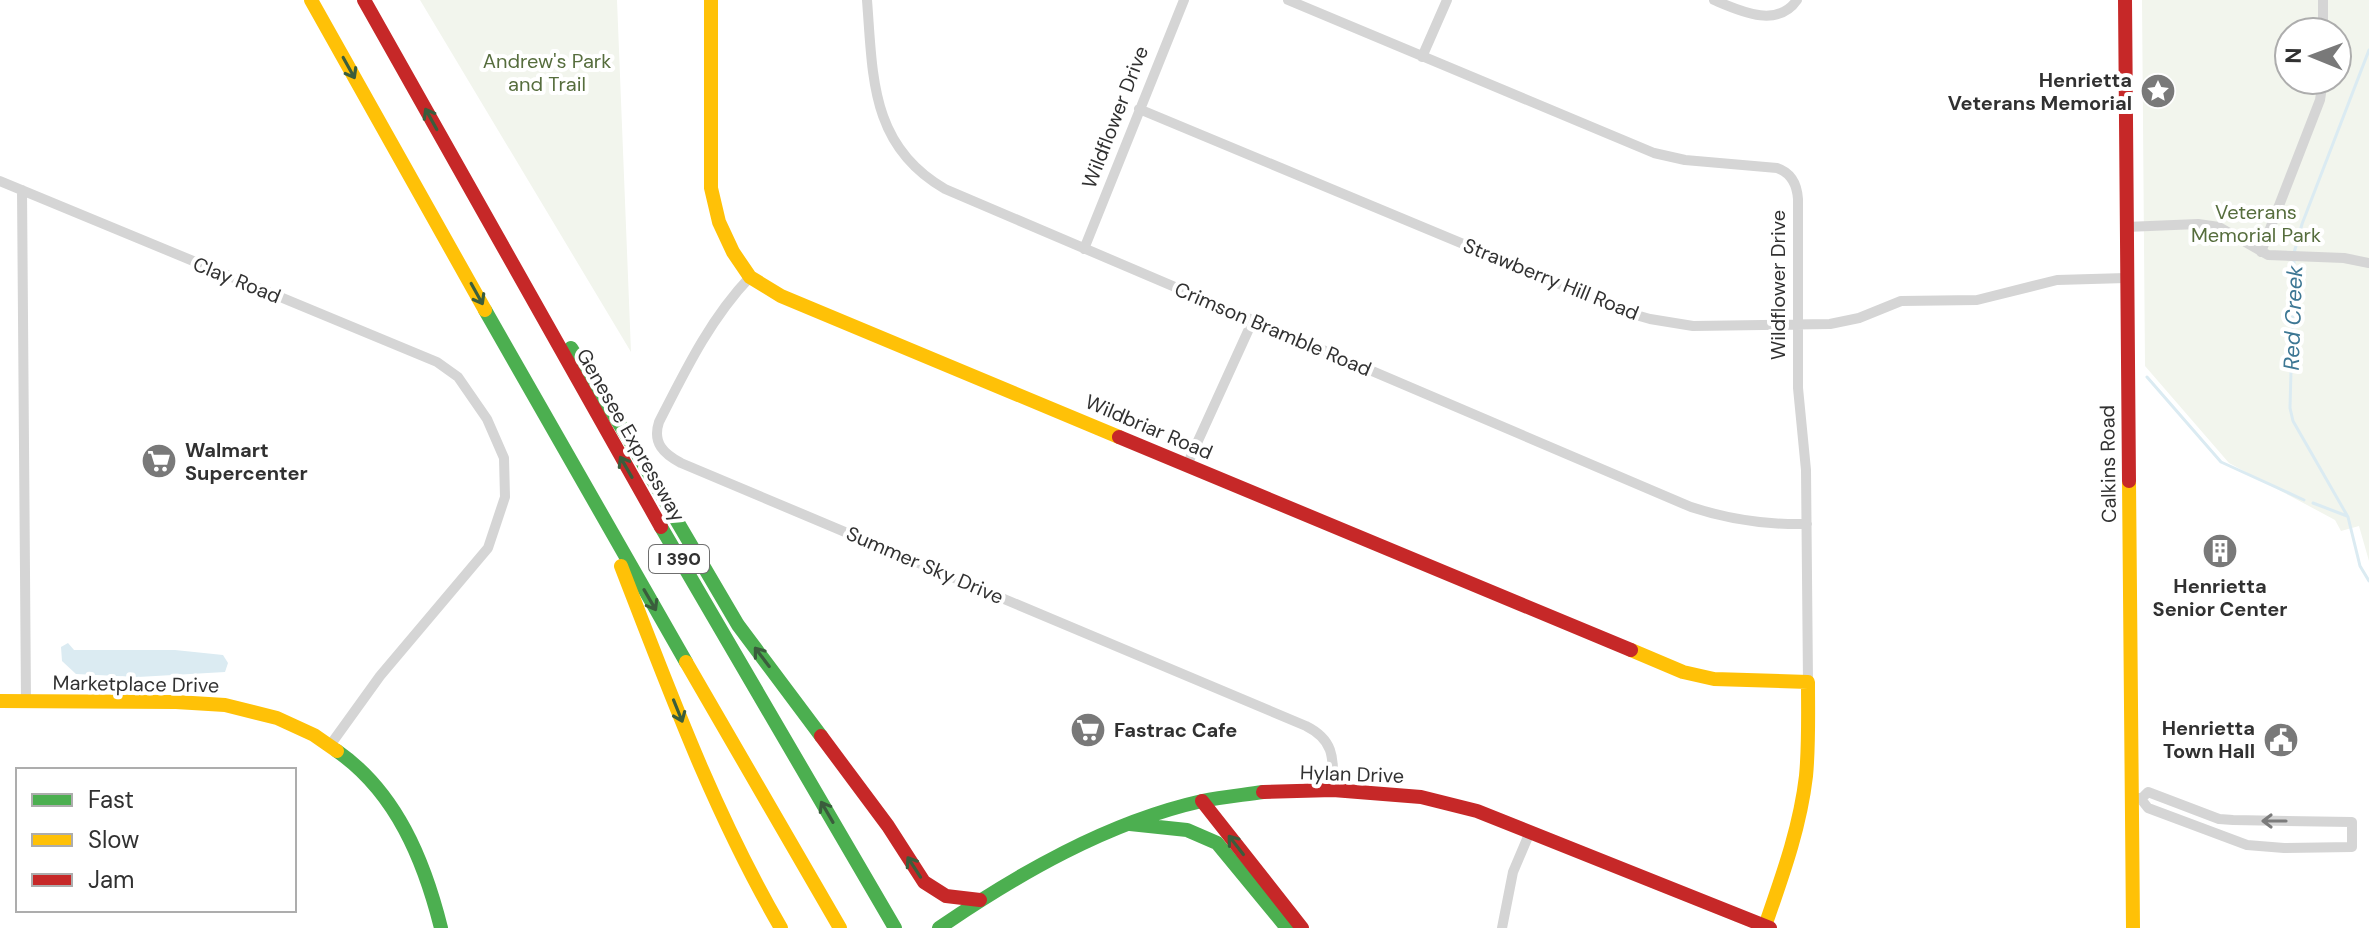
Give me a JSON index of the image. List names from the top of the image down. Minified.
{"streets":{"main road":["Wildflower Drive","Wildbriar Road","Genesee Expressway","Calkins Road","I 390","Marketplace Drive","Hylan Drive"],"street":["Strawberry Hill Road","Clay Road","Crimson Bramble Road","Summer Sky Drive"]},"crossings":[["Wildflower Drive","Strawberry Hill Road"],["Wildflower Drive","Crimson Bramble Road"],["Wildflower Drive","Wildbriar Road"],["Wildflower Drive","Hylan Drive"],["Strawberry Hill Road","Calkins Road"],["Clay Road","Marketplace Drive"],["Wildbriar Road","Summer Sky Drive"],["Summer Sky Drive","Hylan Drive"]],"water":["Red Creek"],"parks":["Andrew's Park and Trail","Veterans Memorial Park"],"places":{"place":["Henrietta Veterans Memorial"],"supermarket":["Walmart Supercenter","Fastrac Cafe"],"building":["Henrietta Senior Center"],"public building":["Henrietta Town Hall"]},"legend":["Fast","Slow","Jam"],"north":"left"}
